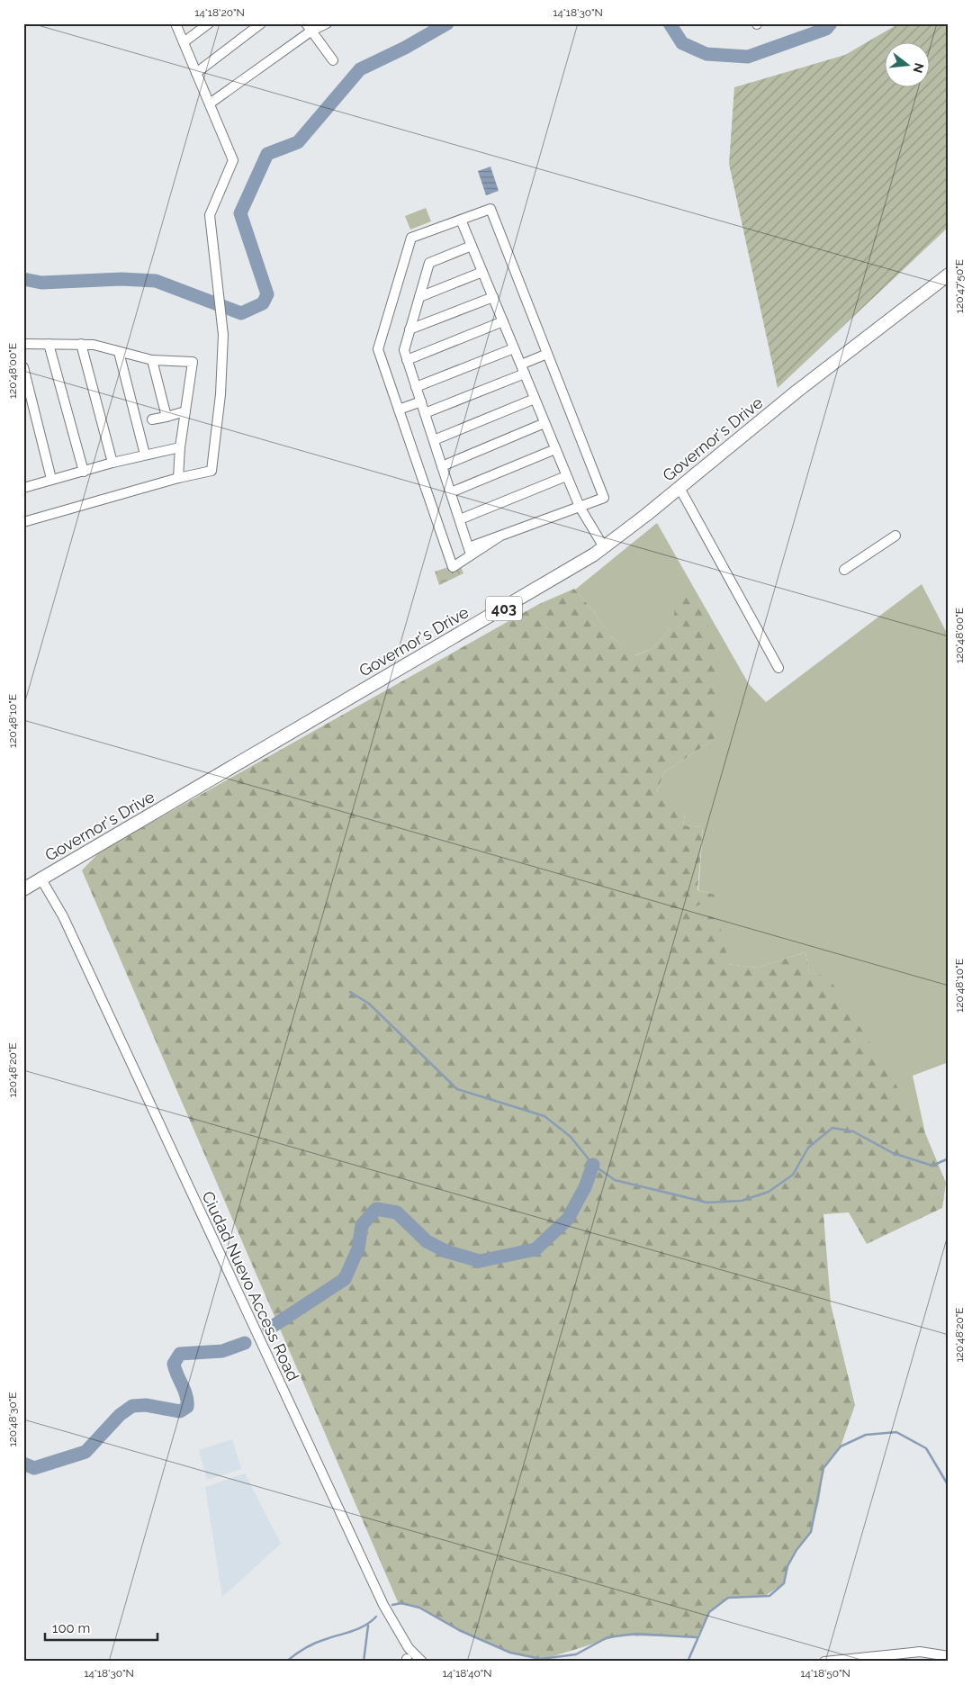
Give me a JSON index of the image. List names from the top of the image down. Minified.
{"streets":{"main road":["Governor's Drive","403"],"street":["Ciudad Nuevo Access Road"]},"crossings":[["Governor's Drive","Ciudad Nuevo Access Road"]],"scale_bar":"100 m","north":"right","coordinates":["14°18'20\"N","14°18'30\"N","120°47'50\"E","120°48'00\"E","120°48'10\"E","120°48'20\"E","120°48'30\"E","14°18'40\"N","14°18'50\"N"]}
